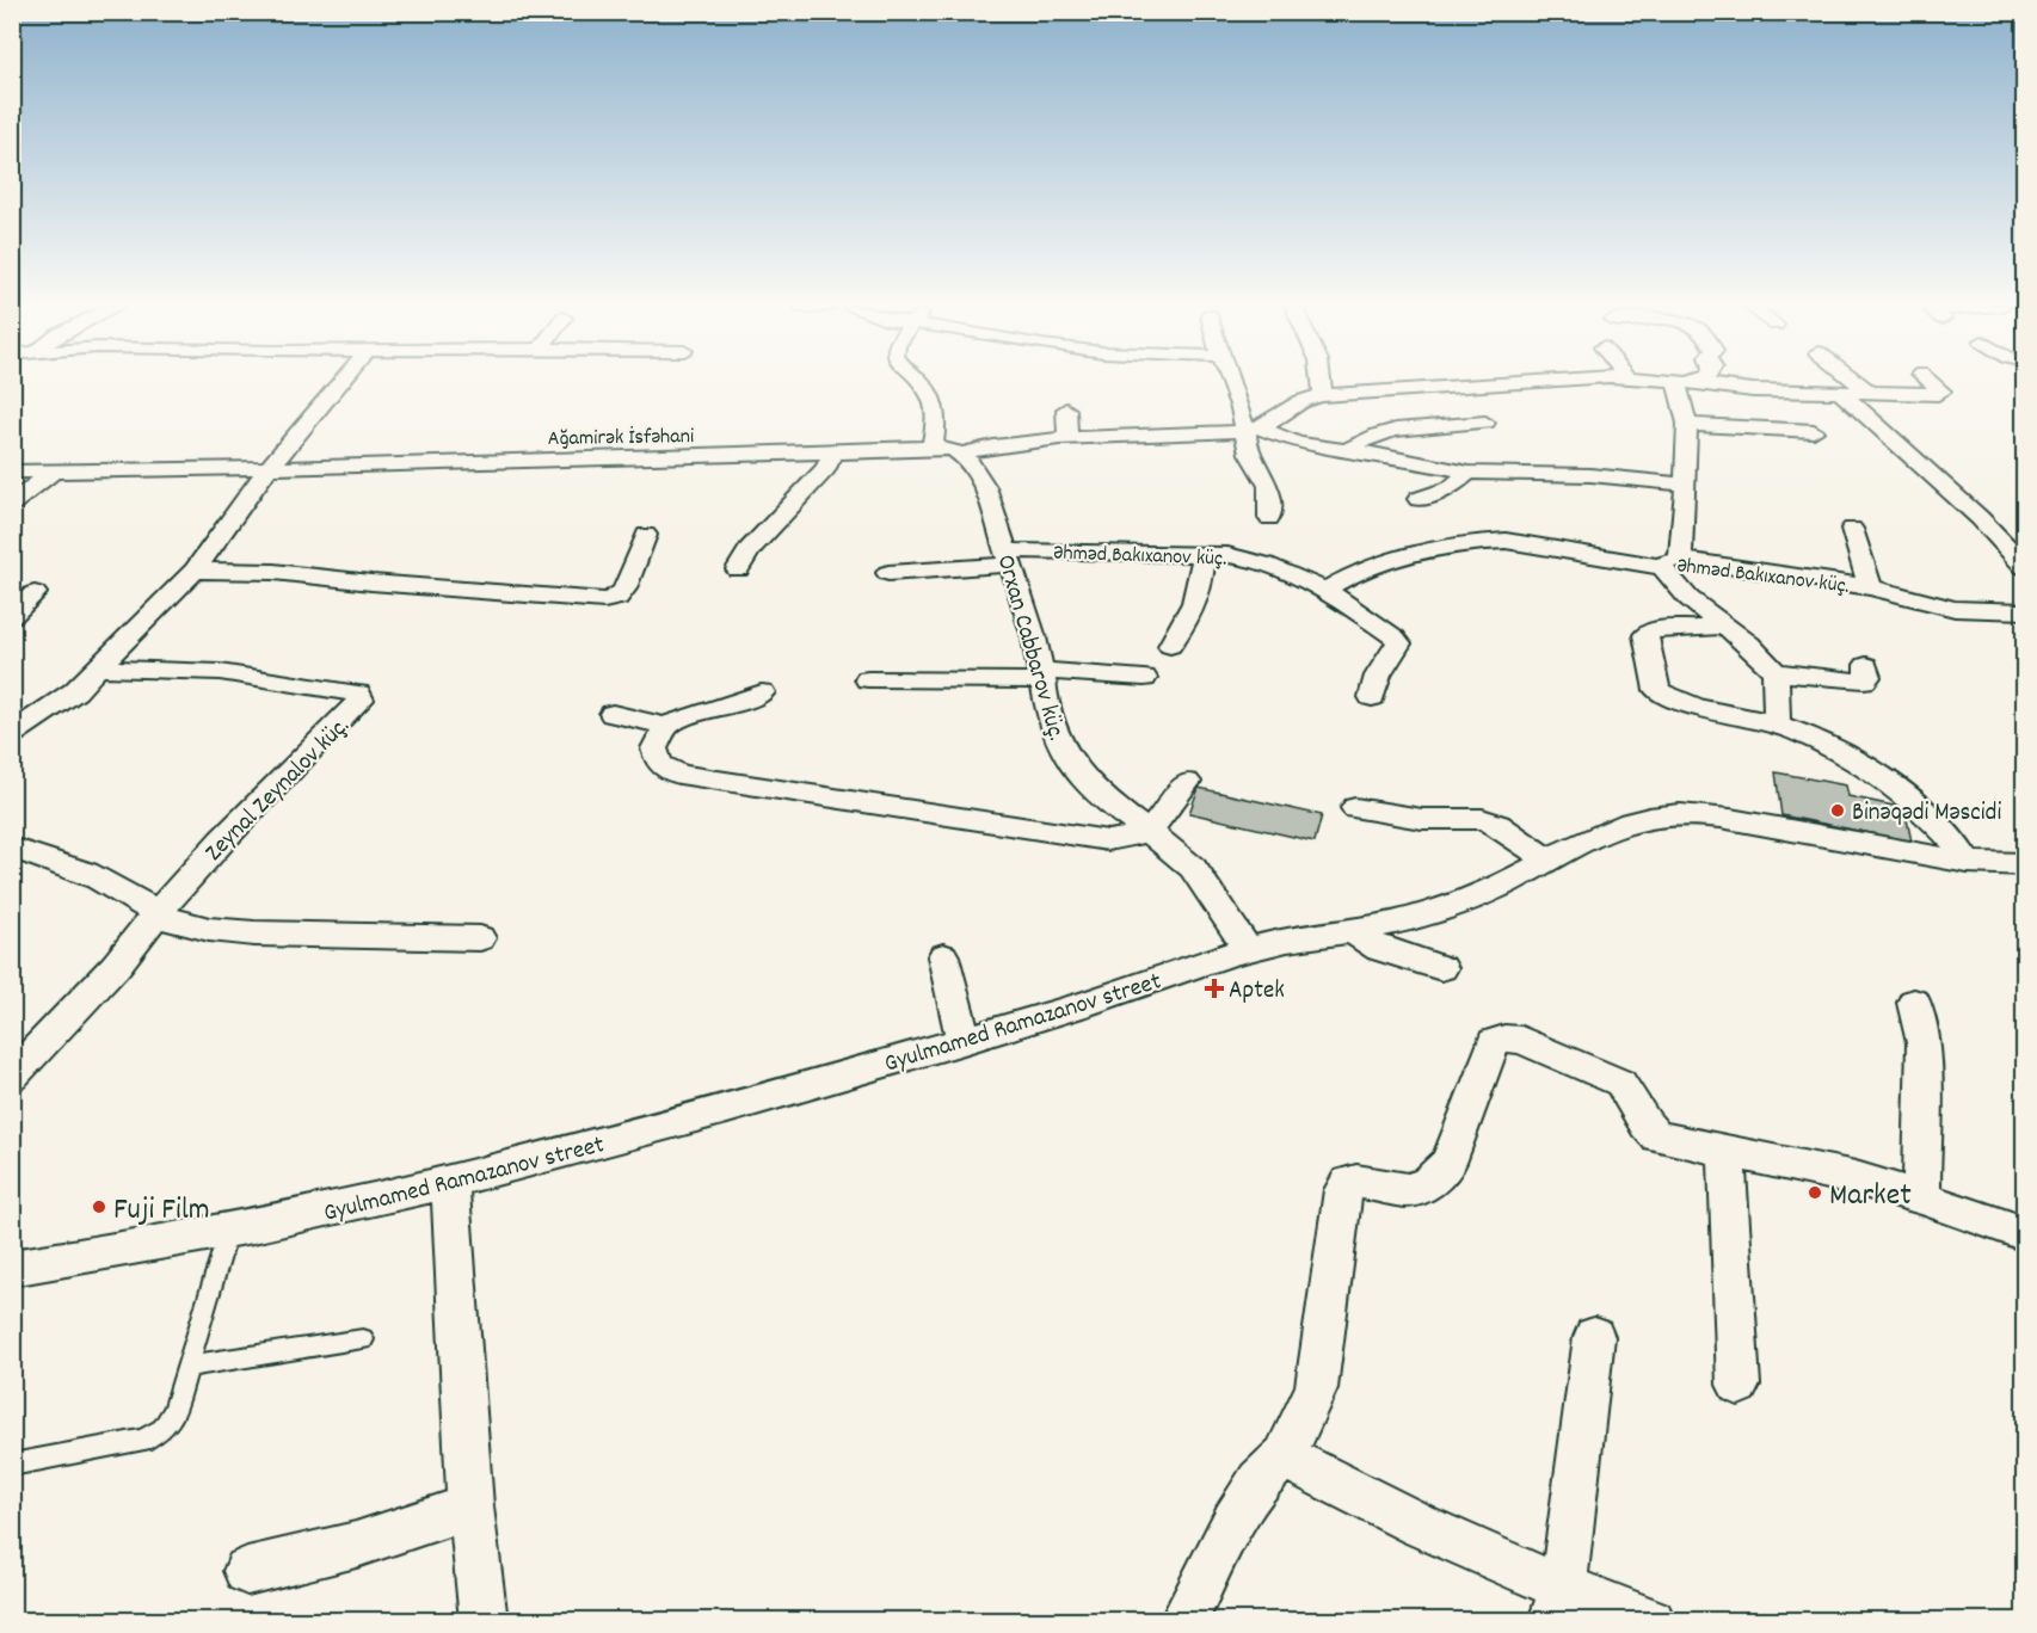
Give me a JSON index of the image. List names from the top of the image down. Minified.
{"streets":{"street":["Ağamirək İsfəhani","Əhməd Bakıxanov küç.","Orxan Cabbarov küç.","Zeynal Zeynalov küç.","Gyulmamed Ramazanov street"]},"crossings":[["Ağamirək İsfəhani","Orxan Cabbarov küç."],["Əhməd Bakıxanov küç.","Orxan Cabbarov küç."],["Orxan Cabbarov küç.","Gyulmamed Ramazanov street"]],"places":{"other":["Binəqədi Məscidi","Market","Fuji Film"],"health":["Aptek"]}}
